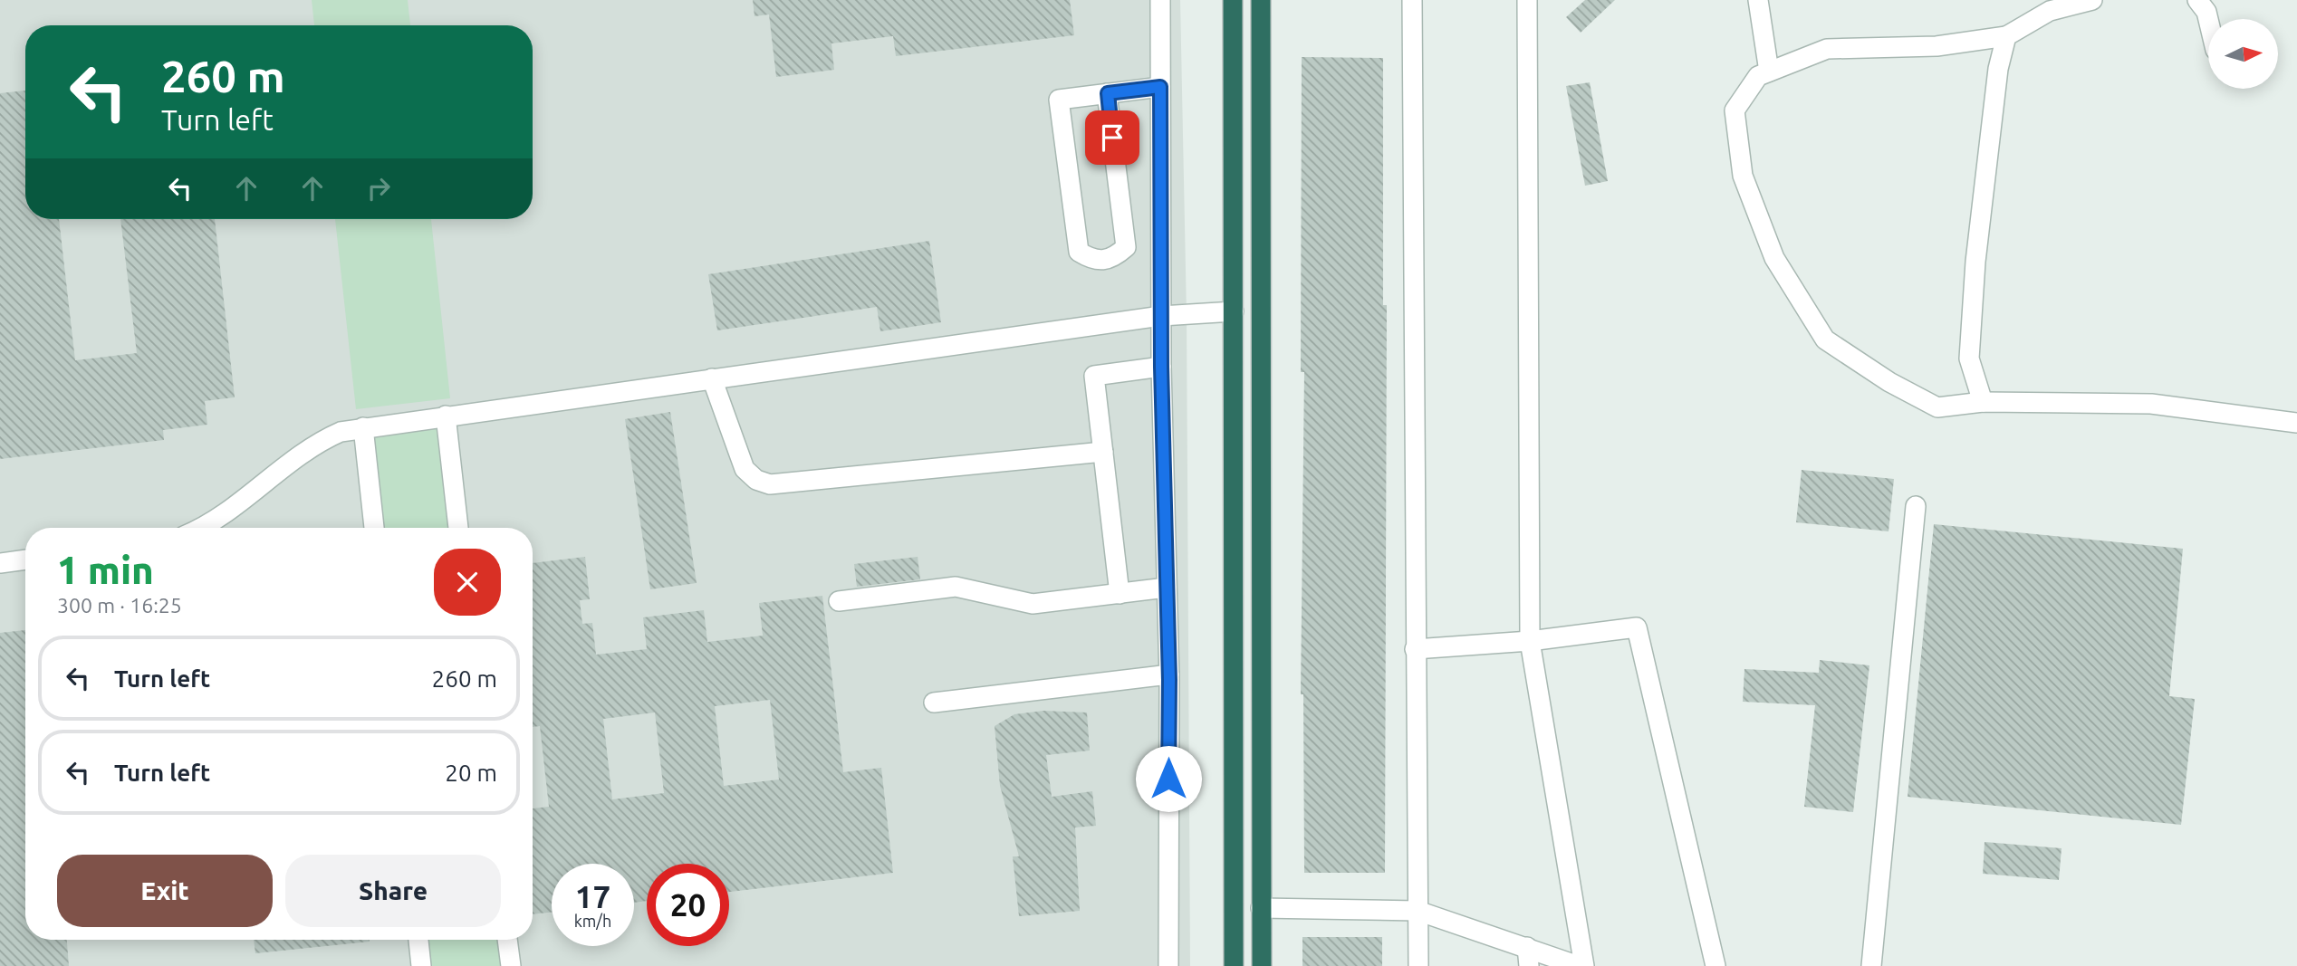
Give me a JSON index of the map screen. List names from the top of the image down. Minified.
{"north":"right","page":{"turn":["260 m","Turn left"],"heading":["1 min","300 m · 16:25"],"list":[{"name":"Turn left","value":"260 m"},{"name":"Turn left","value":"20 m"}],"buttons":["Exit","Share"],"speed":"17 km/h","limit":"20"}}
